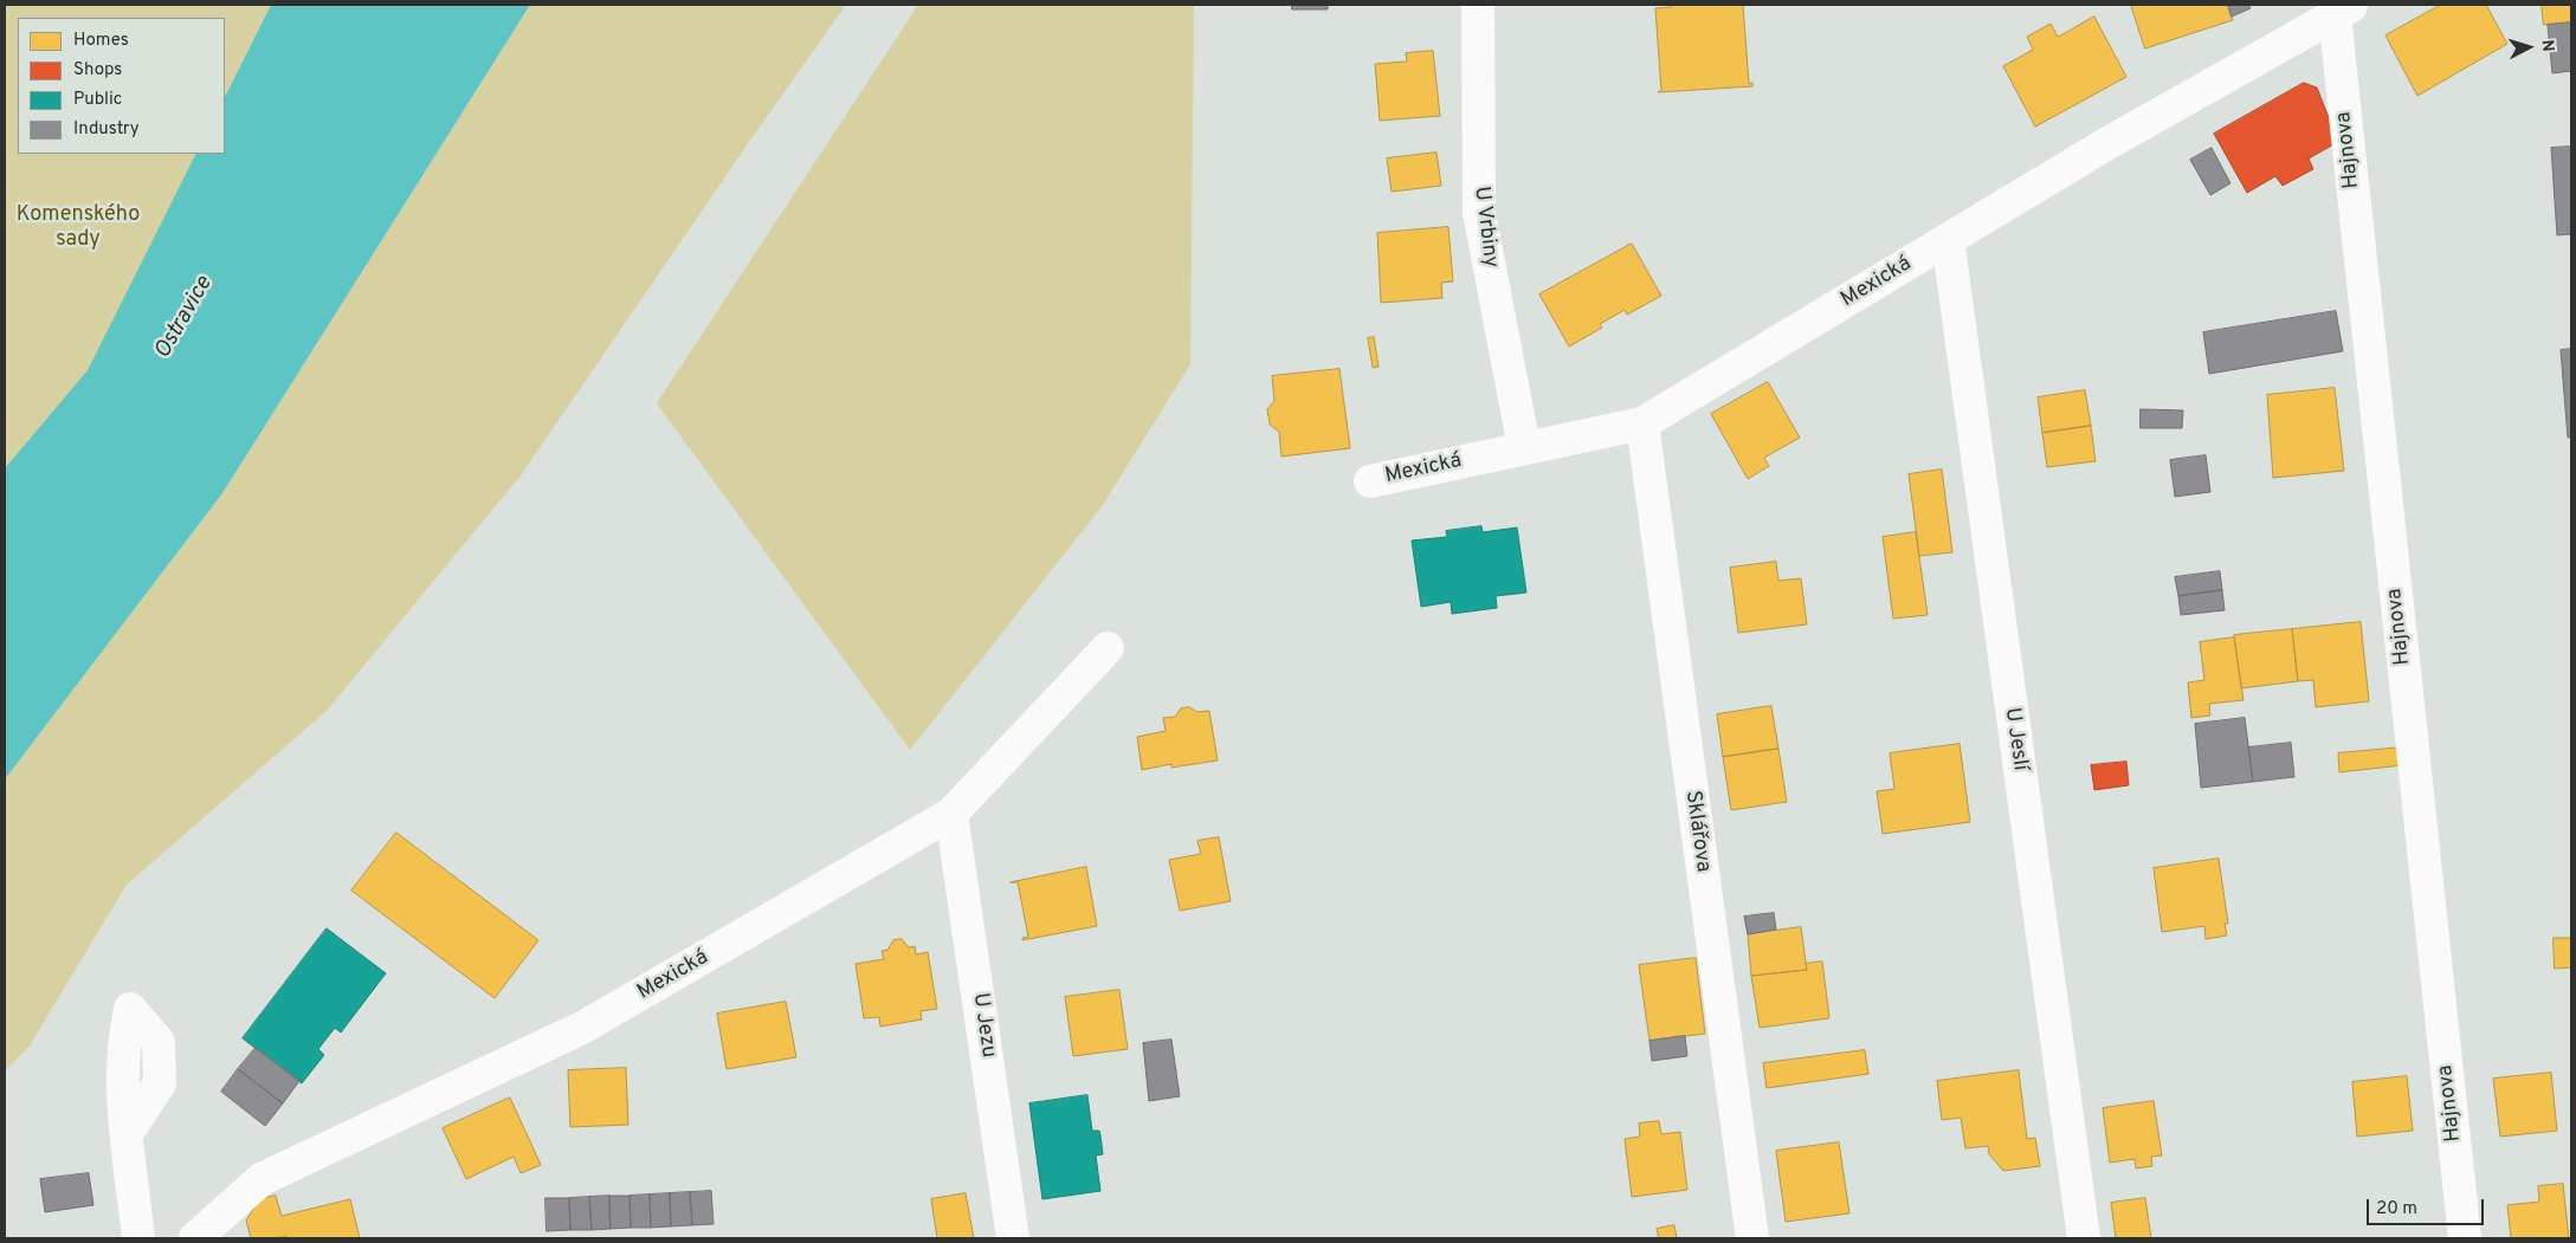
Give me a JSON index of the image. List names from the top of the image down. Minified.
{"streets":{"street":["Hajnova","U Vrbiny","Mexická","U Jeslí","Sklářova","U Jezu"]},"crossings":[["Hajnova","Mexická"],["U Vrbiny","Mexická"],["Mexická","U Jeslí"],["Mexická","Sklářova"],["Mexická","U Jezu"]],"water":["Ostravice"],"parks":["Komenského sady"],"legend":["Homes","Shops","Public","Industry"],"scale_bar":"20 m","north":"right"}
